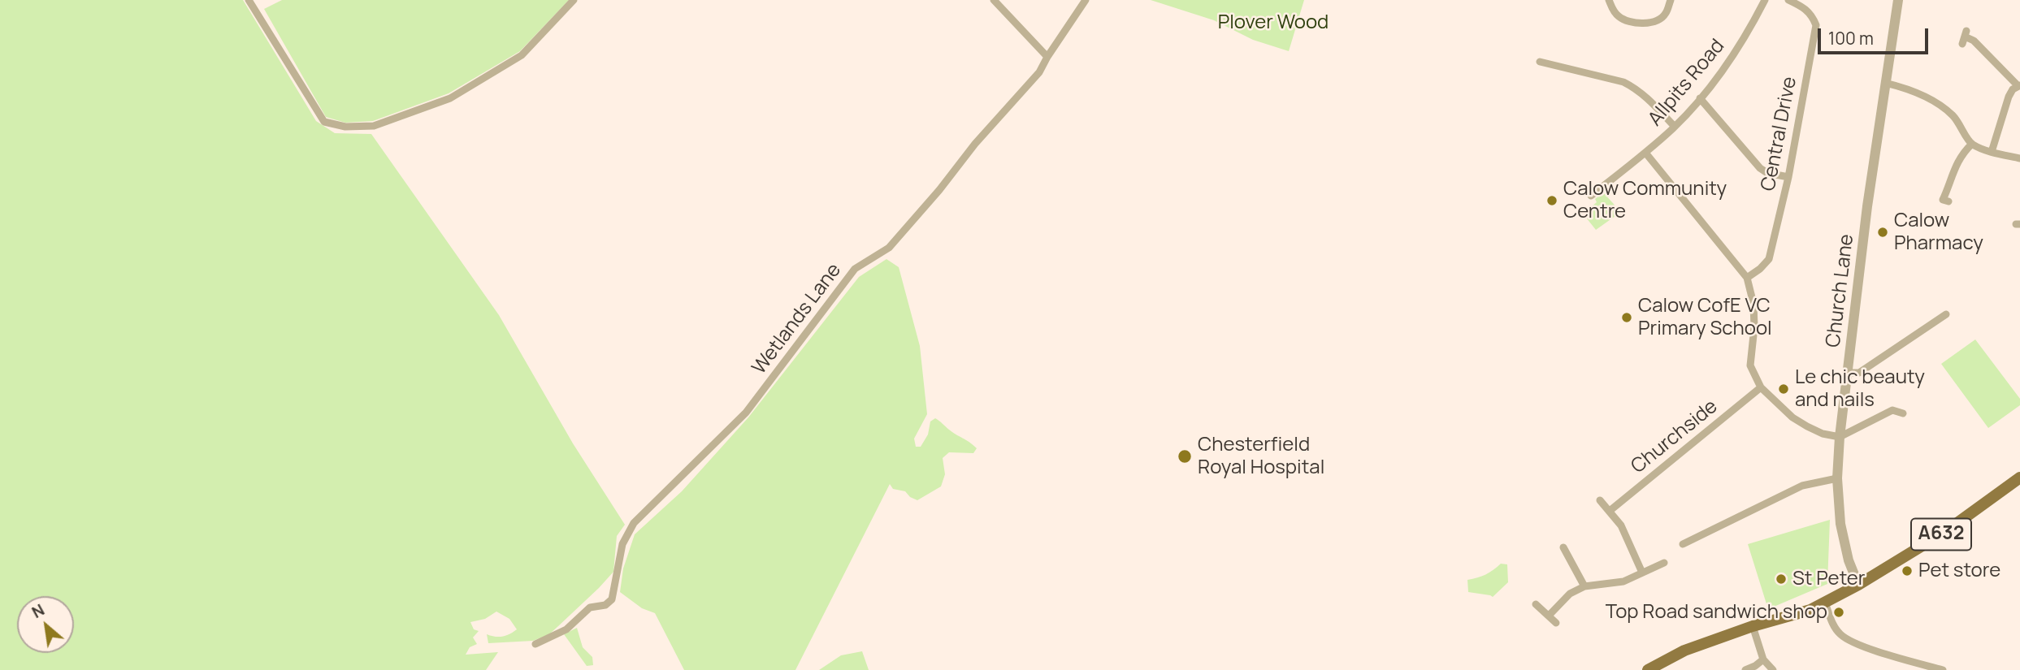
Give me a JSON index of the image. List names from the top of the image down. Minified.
{"streets":{"main road":["A632"],"street":["Allpits Road","Central Drive","Church Lane","Wetlands Lane","Churchside"]},"crossings":[["Church Lane","A632"]],"parks":["Plover Wood"],"places":["Calow Community Centre","Calow Pharmacy","Calow CofE VC Primary School","Le chic beauty and nails","Chesterfield Royal Hospital","Pet store","St Peter","Top Road sandwich shop"],"scale_bar":"100 m","north":"top left"}
